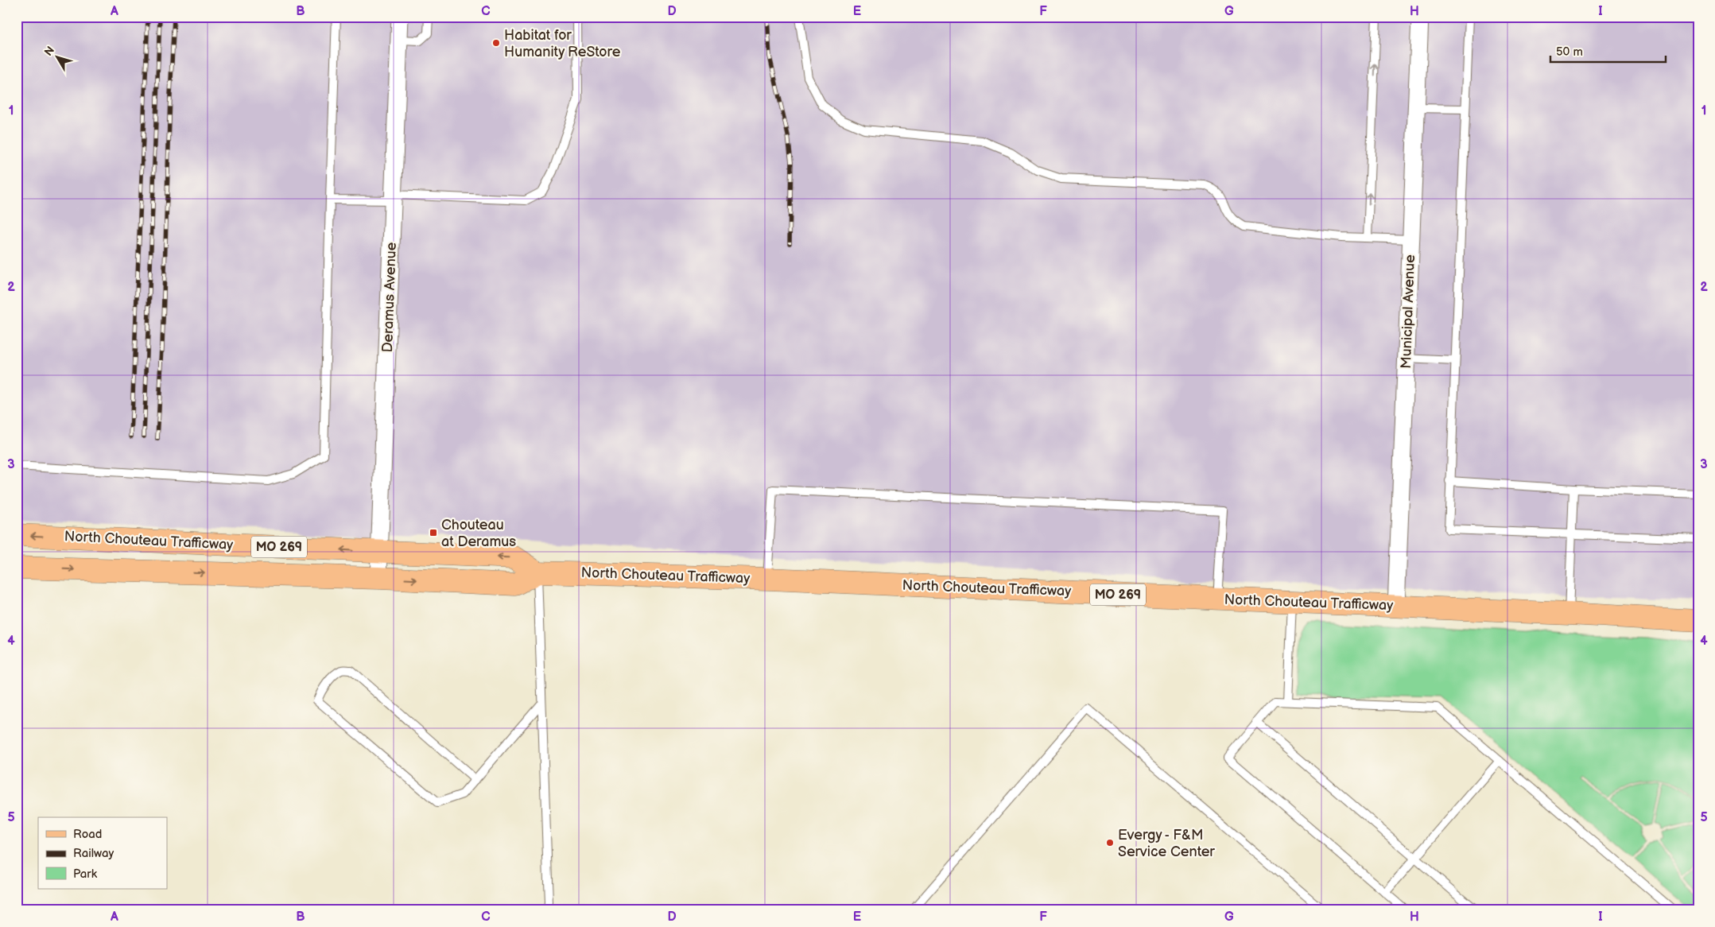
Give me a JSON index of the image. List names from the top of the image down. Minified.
{"streets":{"main road":["North Chouteau Trafficway","MO 269"],"street":["Deramus Avenue","Municipal Avenue"]},"crossings":[["Deramus Avenue","North Chouteau Trafficway"],["Municipal Avenue","North Chouteau Trafficway"]],"places":{"other":["Habitat for Humanity ReStore","Evergy - F&M Service Center"],"transit":["Chouteau at Deramus"]},"legend":["Road","Railway","Park"],"scale_bar":"50 m","north":"top left","grid":{"columns":["A","B","C","D","E","F","G","H","I"],"rows":["1","2","3","4","5"]}}
